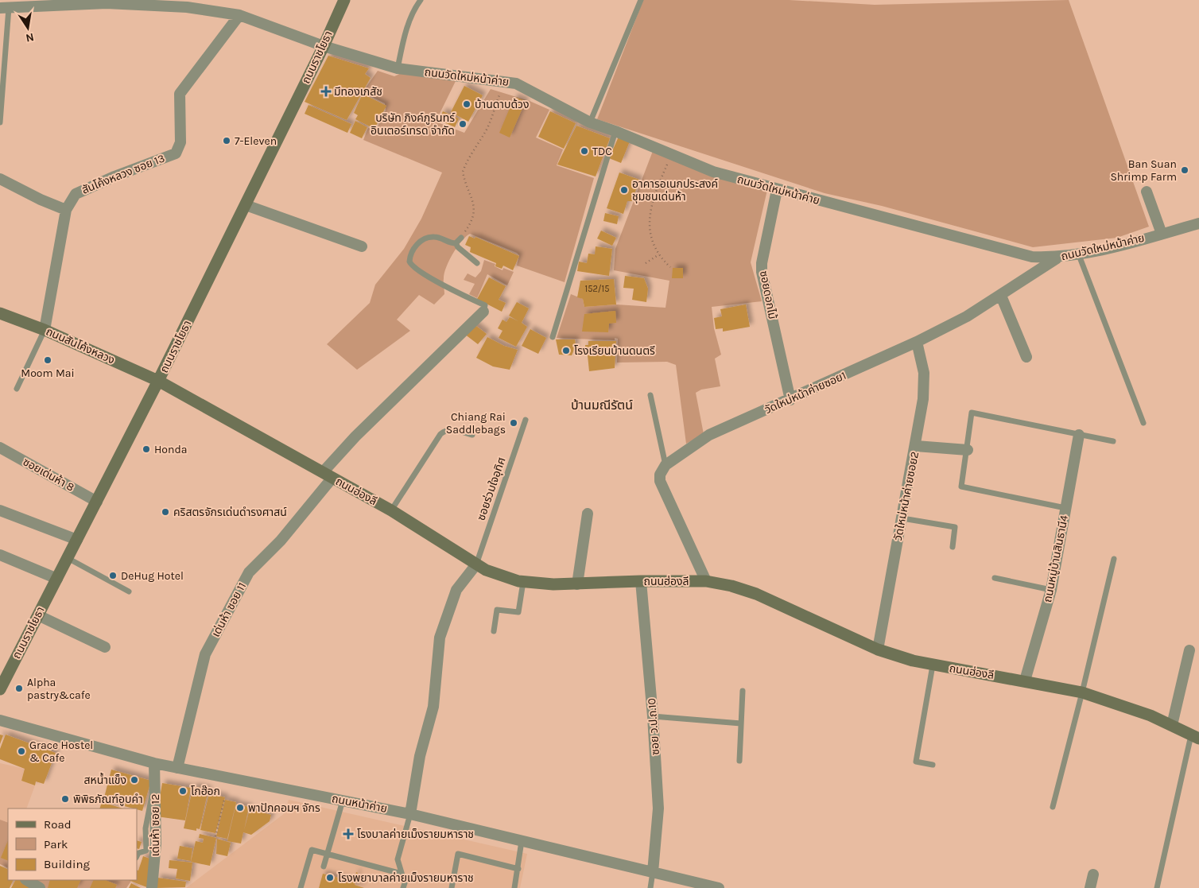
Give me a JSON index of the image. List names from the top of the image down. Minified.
{"streets":{"street":["ถนนราชโยธา","ถนนวัดใหม่หน้าค่าย","สันโค้งหลวง ซอย 13","ซอยดอกไม้","ถนนสันโค้งหลวง","วัดใหม่หน้าค่ายซอย1","ซอยเด่นห้า 8","ถนนฮ่องลี","วัดใหม่หน้าค่ายซอย2","ถนนหมู่บ้านสินธานี4","เด่นห้า ซอย 11","ซอย ว.ป.ถ.10","ถนนหน้าค่าย","เด่นห้า ซอย 12"],"lane":["ซอยร่วมใจอุทิศ"]},"crossings":[["ถนนราชโยธา","ถนนวัดใหม่หน้าค่าย"],["ถนนราชโยธา","ถนนสันโค้งหลวง"],["ถนนราชโยธา","ซอยเด่นห้า 8"],["ถนนราชโยธา","ถนนฮ่องลี"],["ถนนวัดใหม่หน้าค่าย","สันโค้งหลวง ซอย 13"],["ถนนวัดใหม่หน้าค่าย","ซอยดอกไม้"],["ถนนวัดใหม่หน้าค่าย","วัดใหม่หน้าค่ายซอย1"],["สันโค้งหลวง ซอย 13","ถนนสันโค้งหลวง"],["ซอยดอกไม้","วัดใหม่หน้าค่ายซอย1"],["ถนนสันโค้งหลวง","ถนนฮ่องลี"],["วัดใหม่หน้าค่ายซอย1","วัดใหม่หน้าค่ายซอย2"],["ซอยร่วมใจอุทิศ","ถนนฮ่องลี"],["ถนนฮ่องลี","วัดใหม่หน้าค่ายซอย2"],["ถนนฮ่องลี","ถนนหมู่บ้านสินธานี4"],["ถนนฮ่องลี","เด่นห้า ซอย 11"],["ถนนฮ่องลี","ซอย ว.ป.ถ.10"],["เด่นห้า ซอย 11","ถนนหน้าค่าย"],["ซอย ว.ป.ถ.10","ถนนหน้าค่าย"],["ถนนหน้าค่าย","เด่นห้า ซอย 12"]],"districts":["บ้านมณีรัตน์"],"places":{"health":["มีทองเภสัช","โรงบาลค่ายเม็งรายมหาราช"],"other":["บ้านดาบด้วง","บริษัท ภิงค์ภูรินทร์ อินเตอร์เทรด จำกัด","7-Eleven","TDC","Ban Suan Shrimp Farm","อาคารอเนกประสงค์ ชุมชนเด่นห้า","โรงเรียนบ้านดนตรี","Moom Mai","Chiang Rai Saddlebags","Honda","คริสตรจักรเด่นดำรงศาสน์","DeHug Hotel","Alpha pastry&cafe","Grace Hostel & Cafe","สหน้ำแข็ง","โกฮ๊อก","พิพิธภัณฑ์อูบคำ","พาปักคอมฯ จักร","โรงพยาบาลค่ายเม็งรายมหาราช"]},"house_numbers":["152/15"],"legend":["Road","Park","Building"],"north":"bottom"}
